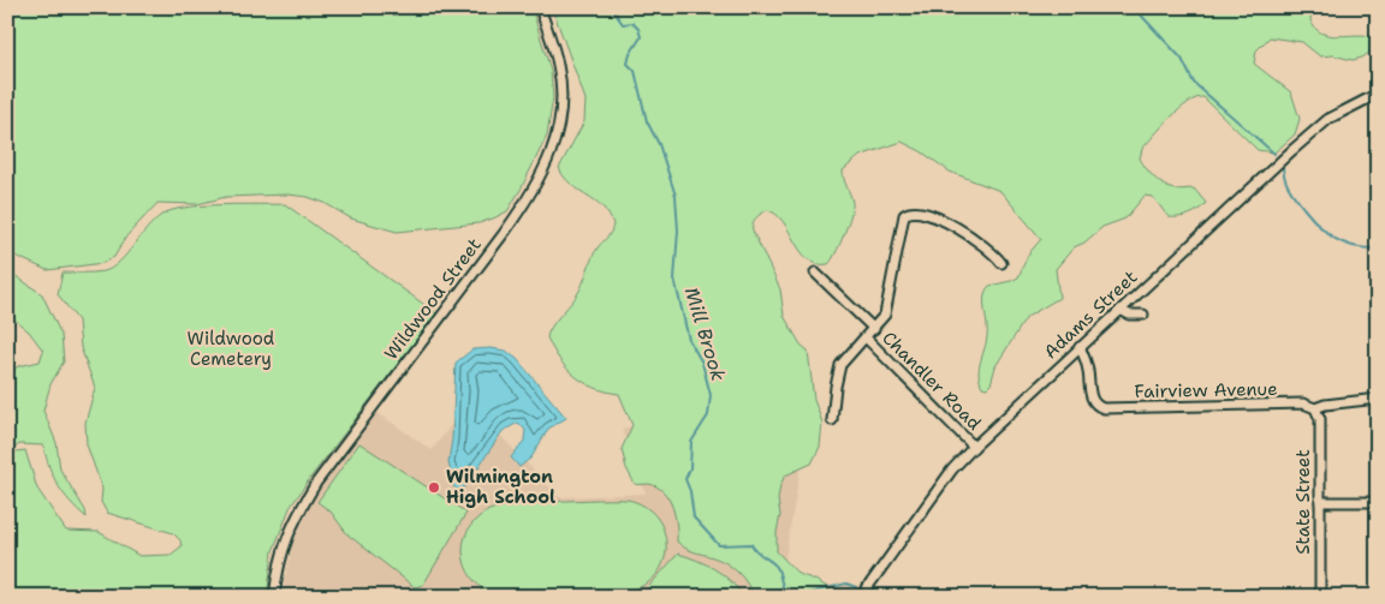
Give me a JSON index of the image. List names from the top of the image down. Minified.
{"streets":{"street":["Wildwood Street","Adams Street","Chandler Road","Fairview Avenue","State Street"]},"crossings":[["Adams Street","Chandler Road"],["Adams Street","Fairview Avenue"],["Fairview Avenue","State Street"]],"water":["Mill Brook"],"parks":["Wildwood Cemetery"],"places":["Wilmington High School"]}
